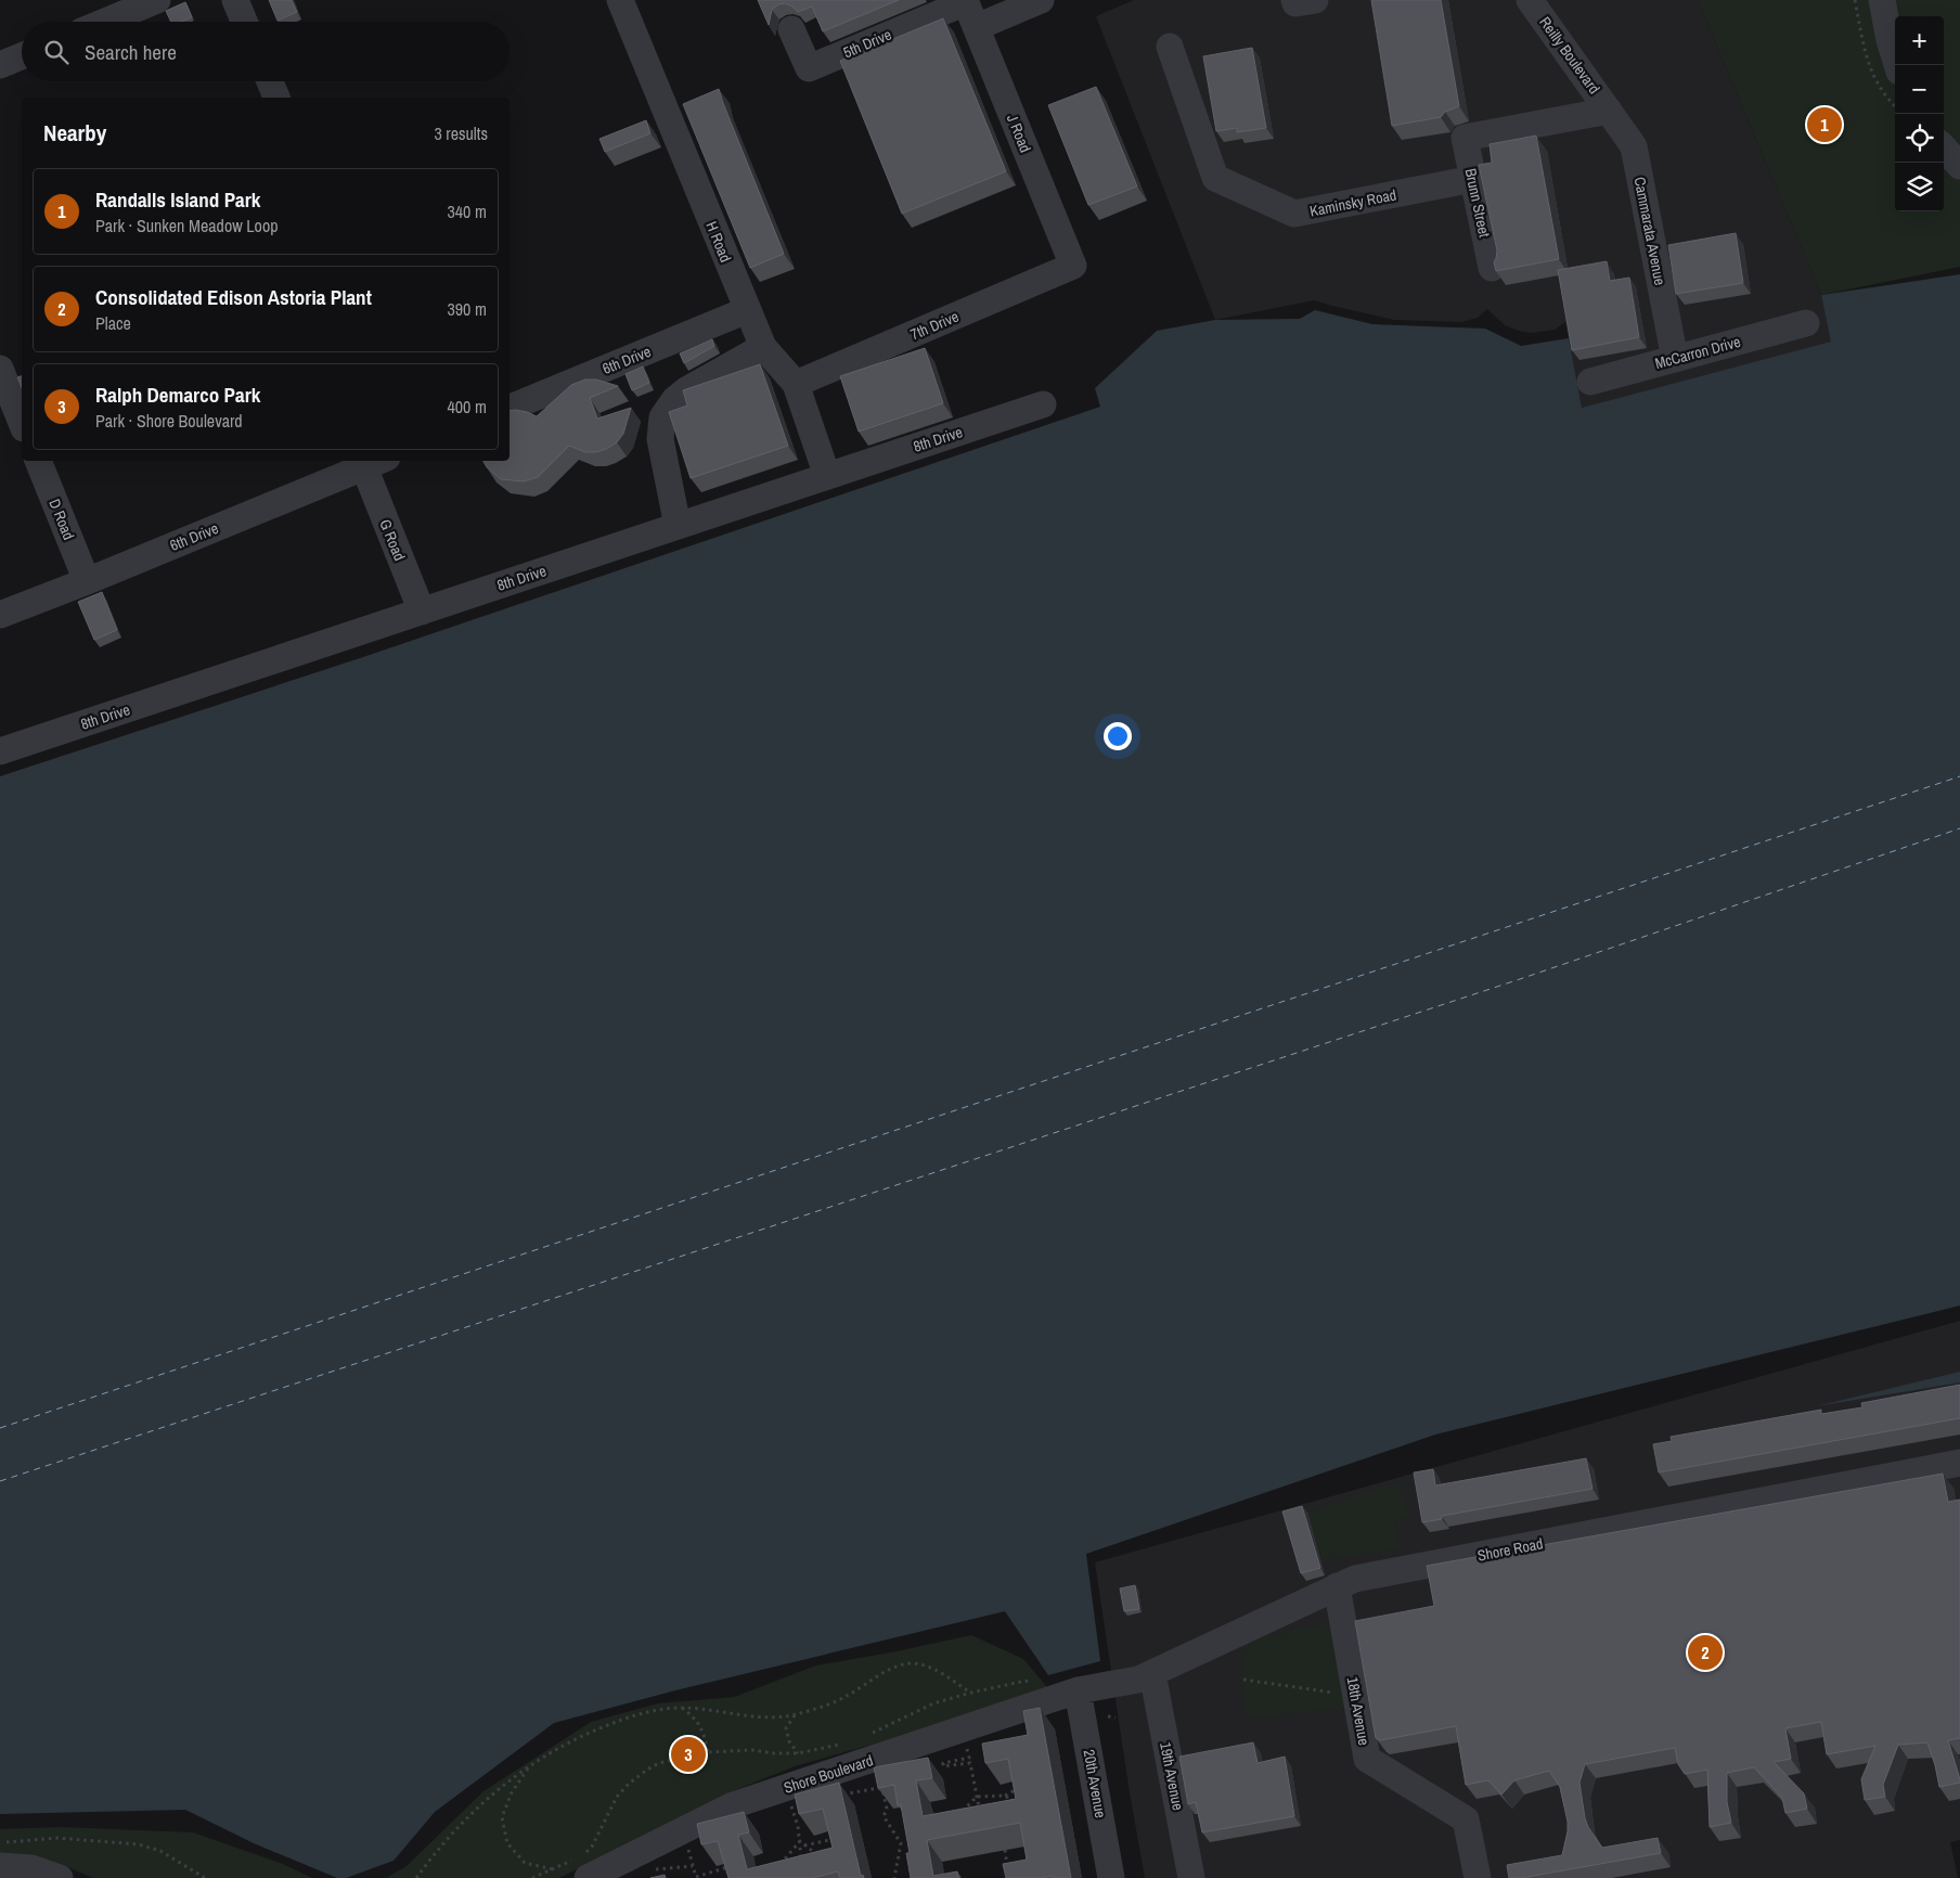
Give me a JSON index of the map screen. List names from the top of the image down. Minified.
{"streets":{"street":["5th Drive","Reilly Boulevard","J Road","Kaminsky Road","Brunn Street","Cammarata Avenue","H Road","7th Drive","McCarron Drive","6th Drive","8th Drive","D Road","G Road","Shore Road","18th Avenue","Shore Boulevard","19th Avenue","20th Avenue"]},"crossings":[["5th Drive","J Road"],["Reilly Boulevard","Brunn Street"],["Reilly Boulevard","Cammarata Avenue"],["J Road","7th Drive"],["Kaminsky Road","Brunn Street"],["Brunn Street","Cammarata Avenue"],["Cammarata Avenue","McCarron Drive"],["H Road","7th Drive"],["H Road","6th Drive"],["H Road","8th Drive"],["6th Drive","D Road"],["6th Drive","G Road"],["8th Drive","G Road"],["Shore Road","18th Avenue"],["Shore Road","Shore Boulevard"],["Shore Road","19th Avenue"],["Shore Road","20th Avenue"],["Shore Boulevard","20th Avenue"]],"page":{"map_buttons":["+","−"],"search":"Search here","heading":["Nearby","3 results"],"pins":["1","2","3"],"list":[{"mark":"1","name":"Randalls Island Park","note":"Park · Sunken Meadow Loop","value":"340 m"},{"mark":"2","name":"Consolidated Edison Astoria Plant","note":"Place","value":"390 m"},{"mark":"3","name":"Ralph Demarco Park","note":"Park · Shore Boulevard","value":"400 m"}]}}
